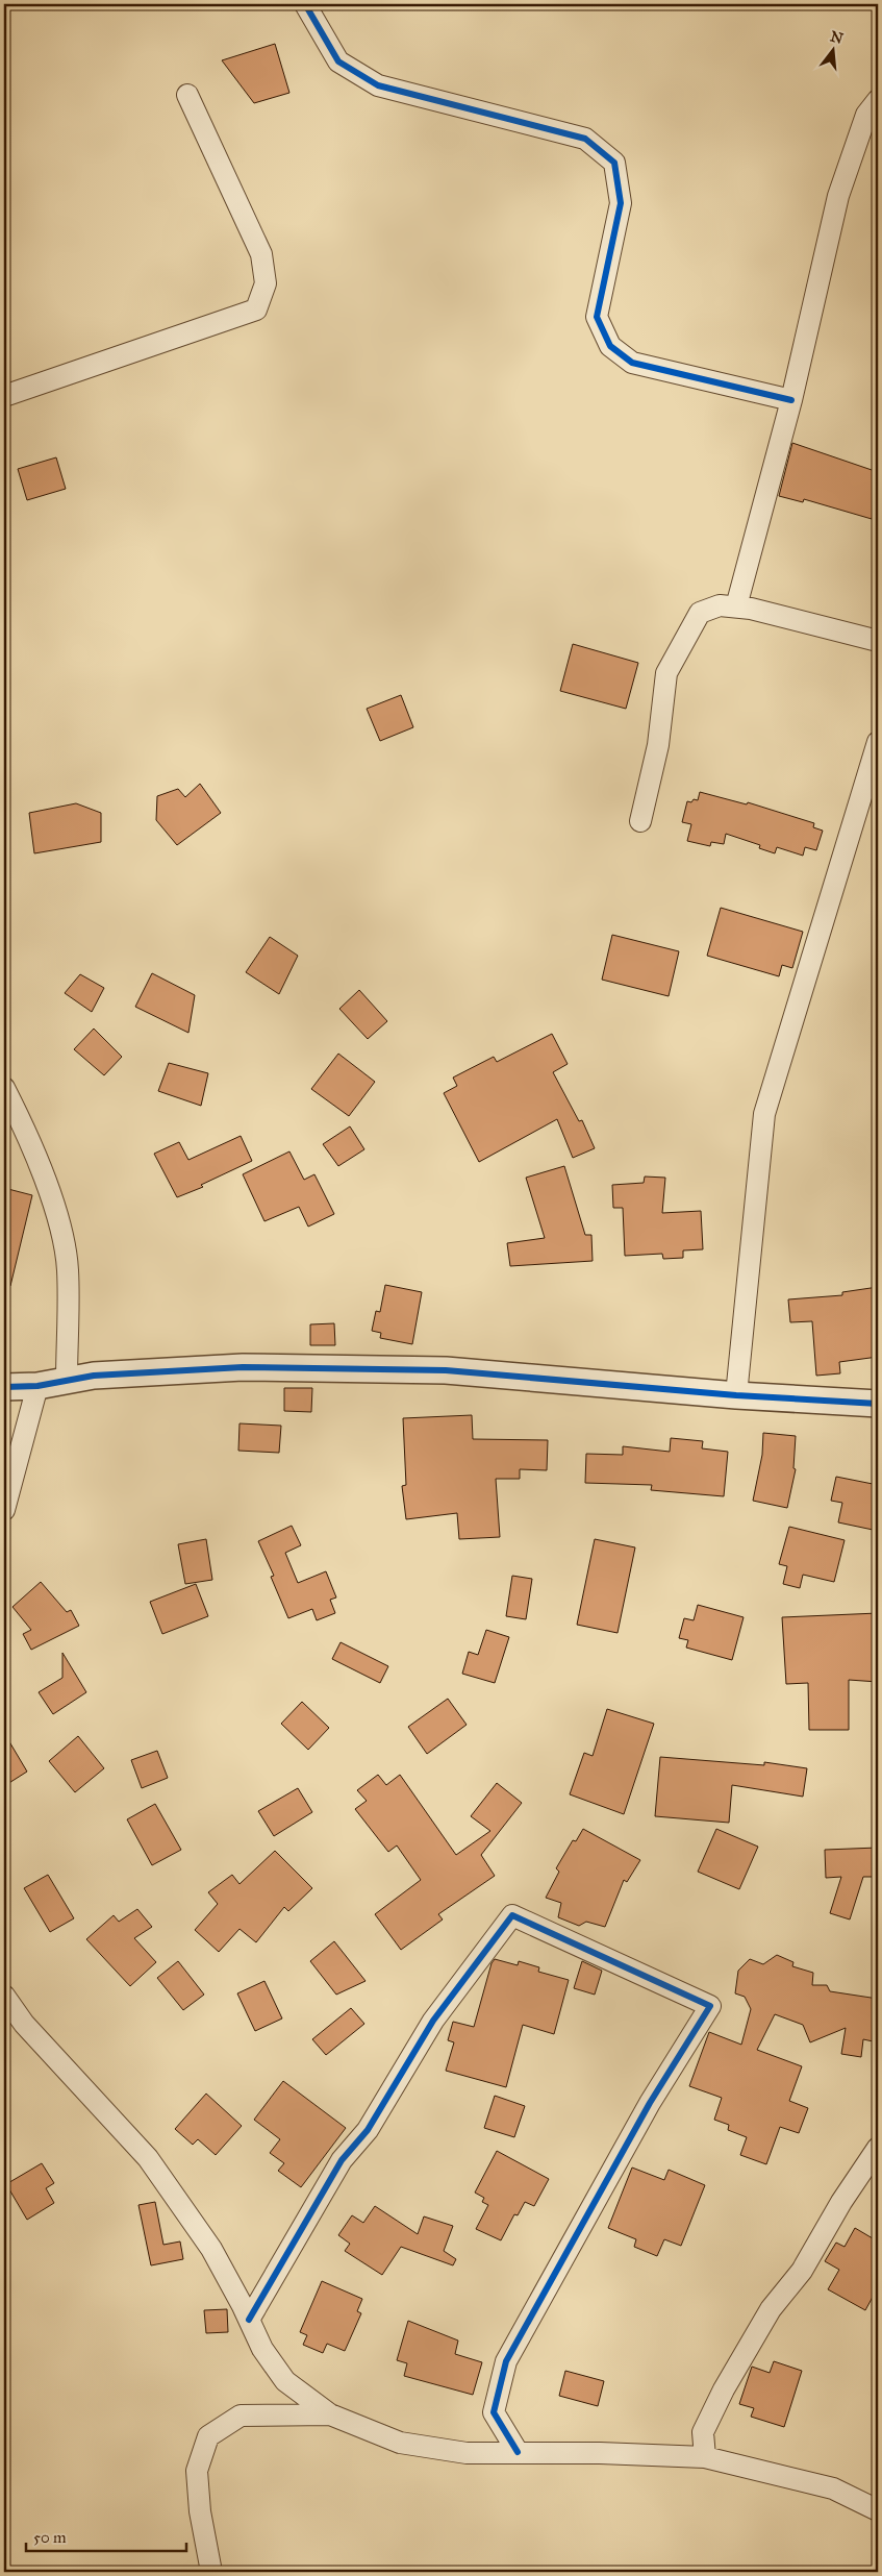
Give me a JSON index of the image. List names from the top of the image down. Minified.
{"scale_bar":"50 m","north":"top"}
